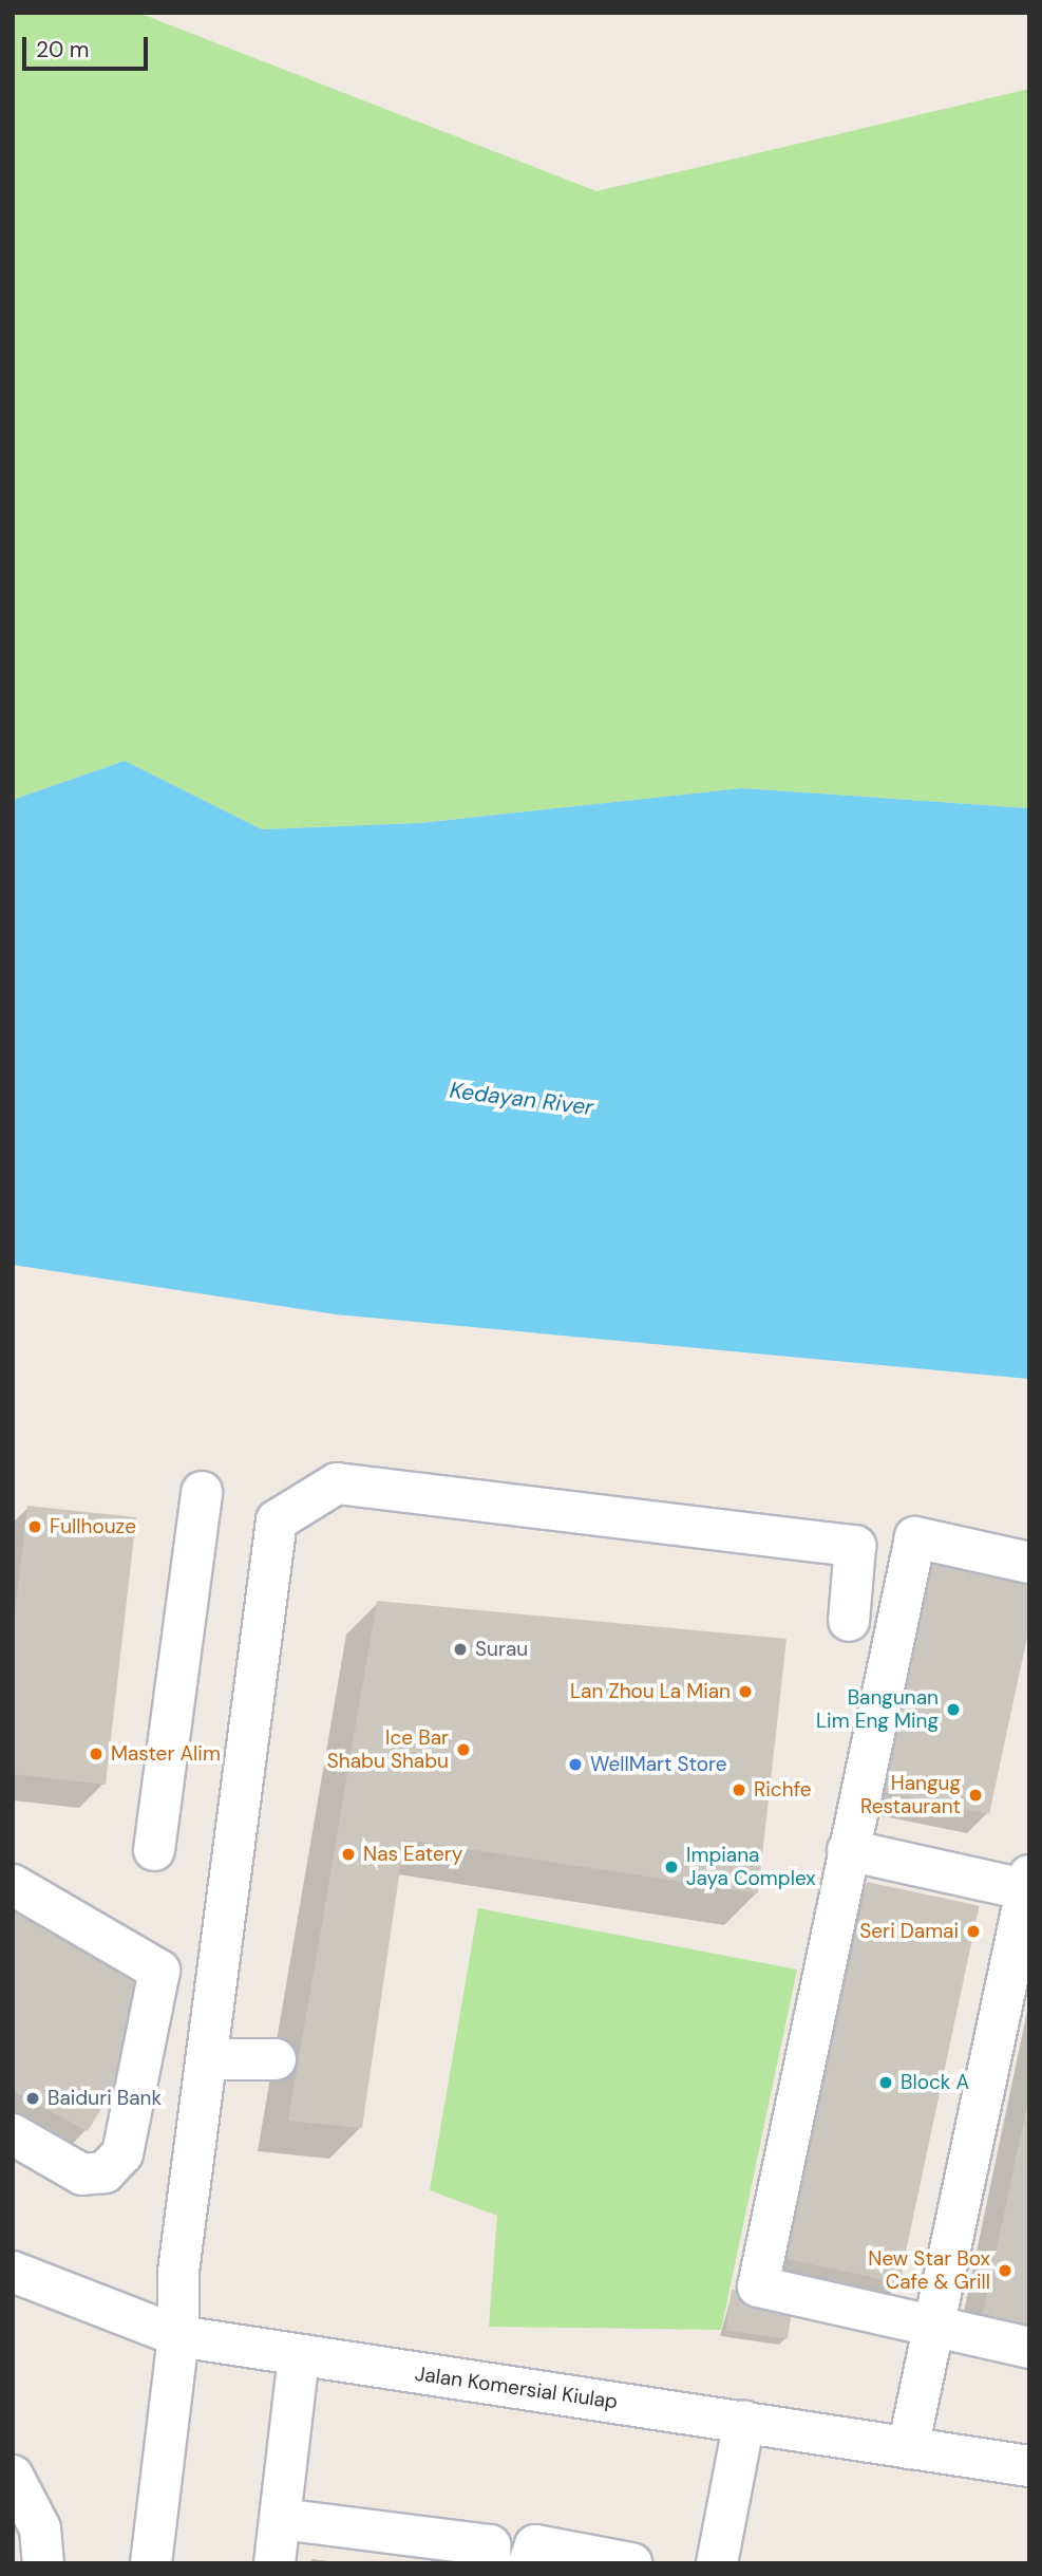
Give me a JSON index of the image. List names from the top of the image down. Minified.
{"streets":{"street":["Jalan Komersial Kiulap"]},"water":["Kedayan River"],"places":["Fullhouze","Surau","Lan Zhou La Mian","Bangunan Lim Eng Ming","Ice Bar Shabu Shabu","Master Alim","WellMart Store","Richfe","Hangug Restaurant","Nas Eatery","Impiana Jaya Complex","Seri Damai","Block A","Baiduri Bank","New Star Box Cafe & Grill"],"scale_bar":"20 m"}
